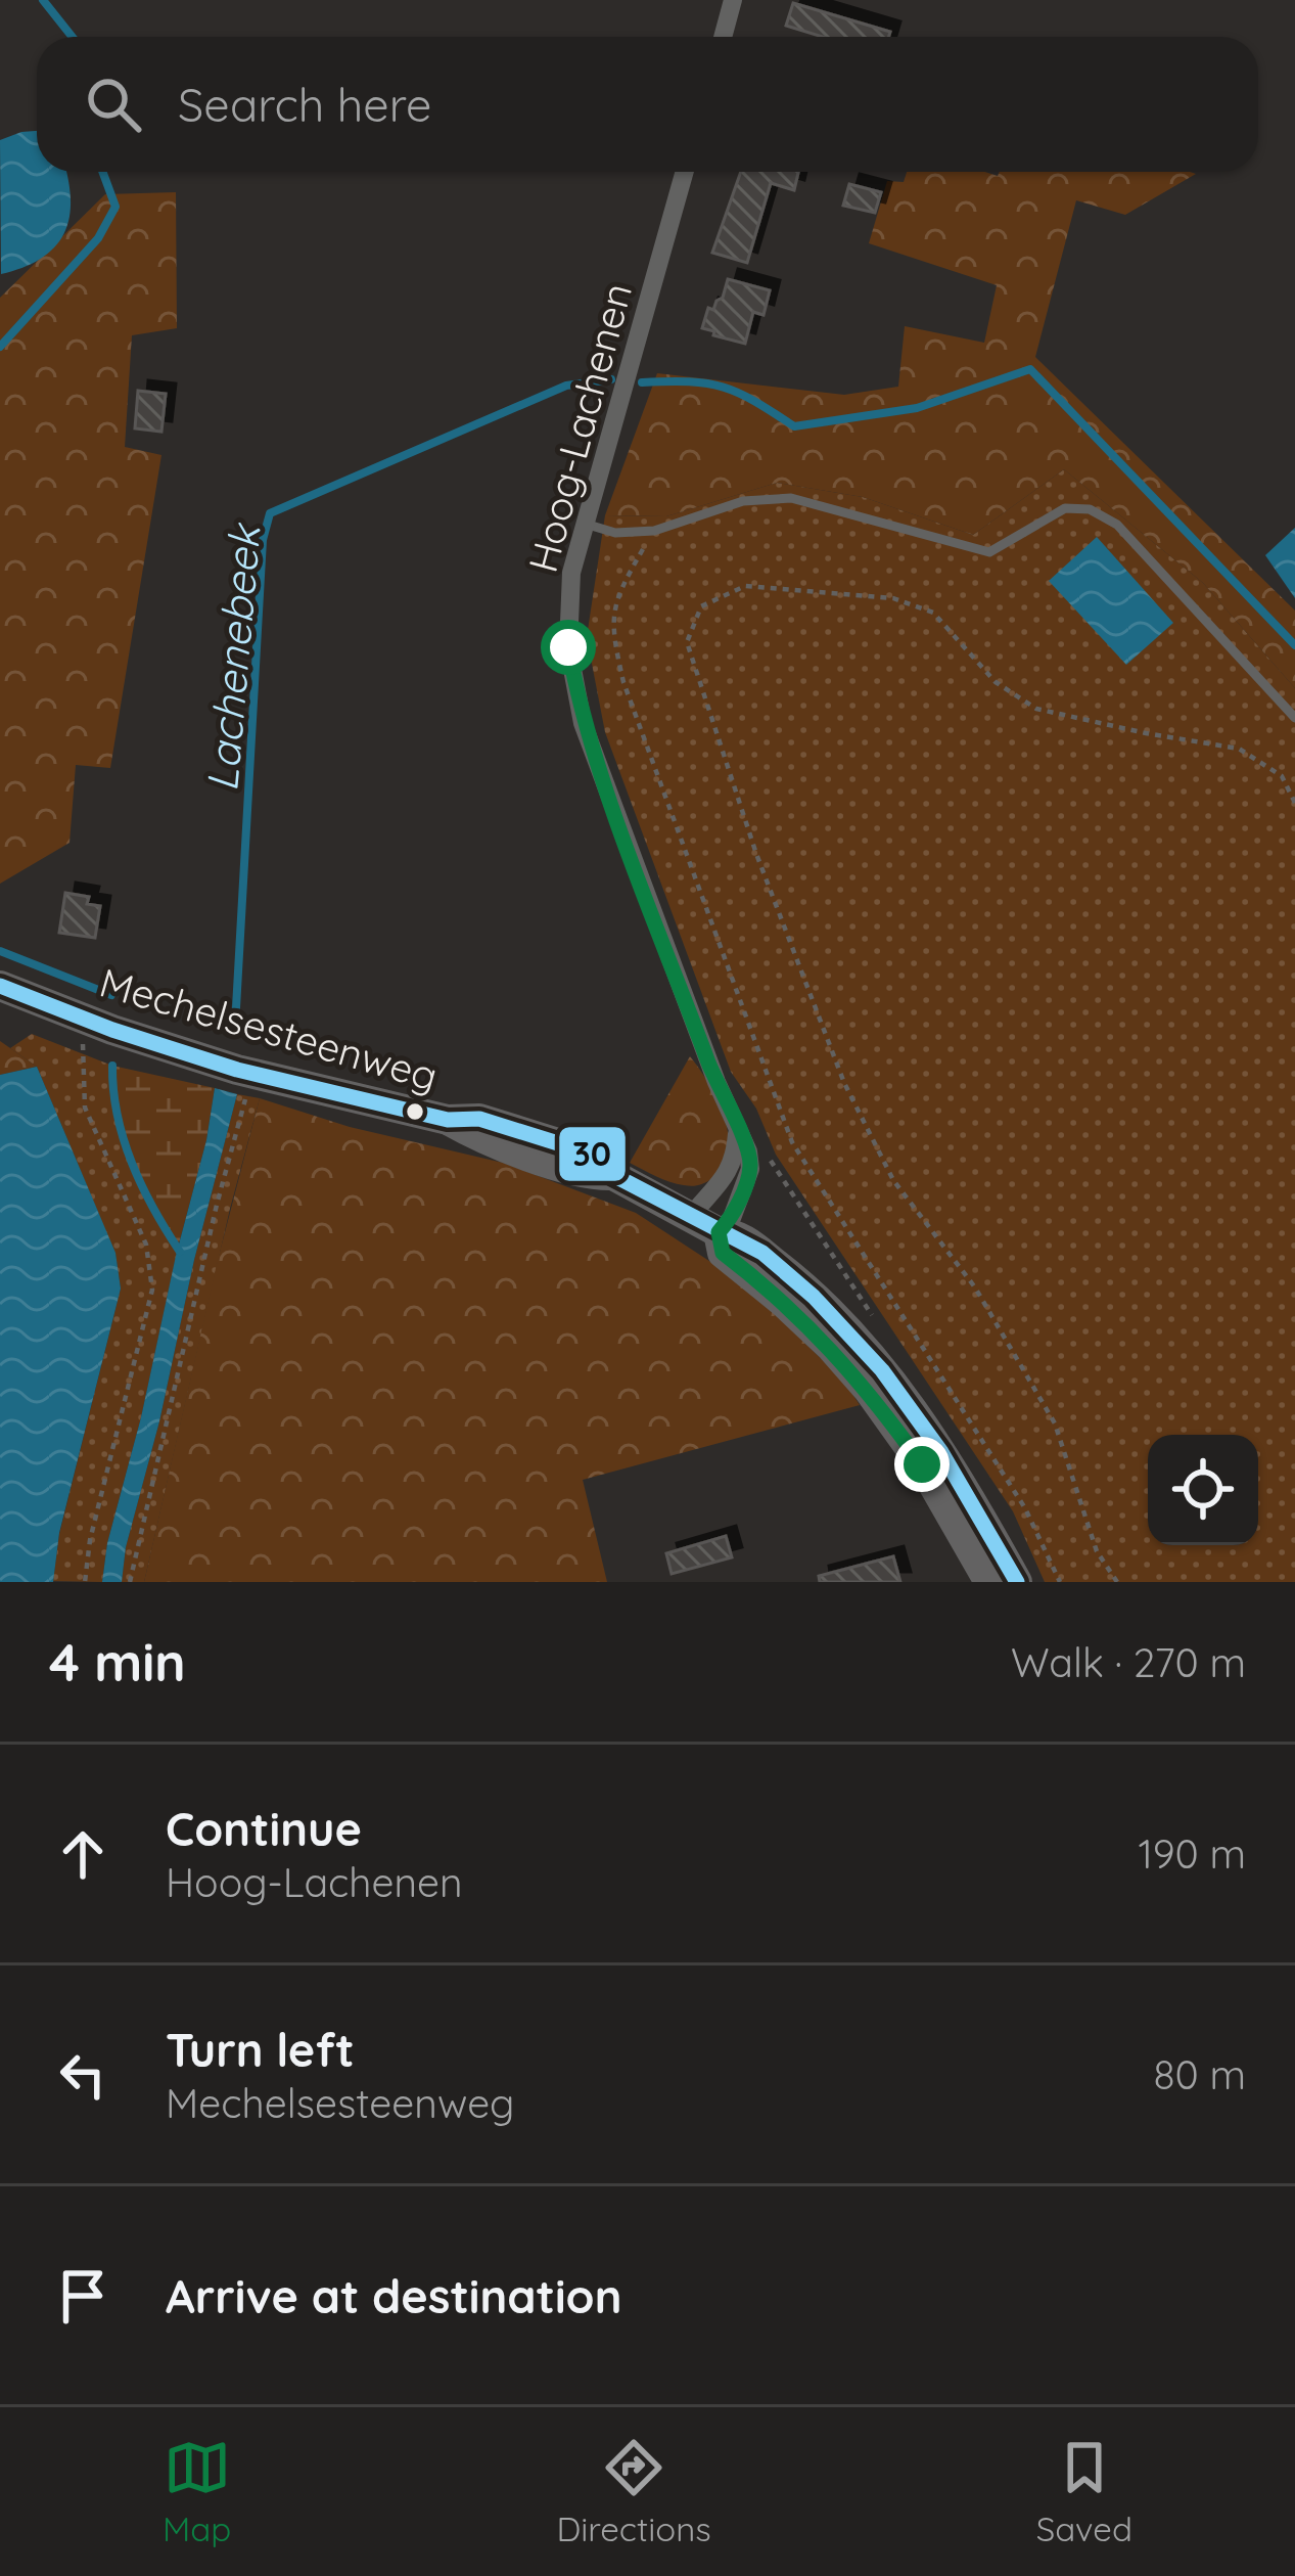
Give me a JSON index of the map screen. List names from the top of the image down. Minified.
{"streets":{"main road":["Mechelsesteenweg"],"street":["Hoog-Lachenen"]},"crossings":[["Hoog-Lachenen","Mechelsesteenweg"]],"water":["Lachenebeek"],"lines":["transit line 30"],"page":{"search":"Search here","heading":["4 min","Walk · 270 m"],"list":[["Continue","Hoog-Lachenen","190 m"],["Turn left","Mechelsesteenweg","80 m"],"Arrive at destination"],"nav":["Map","Directions","Saved"]}}
